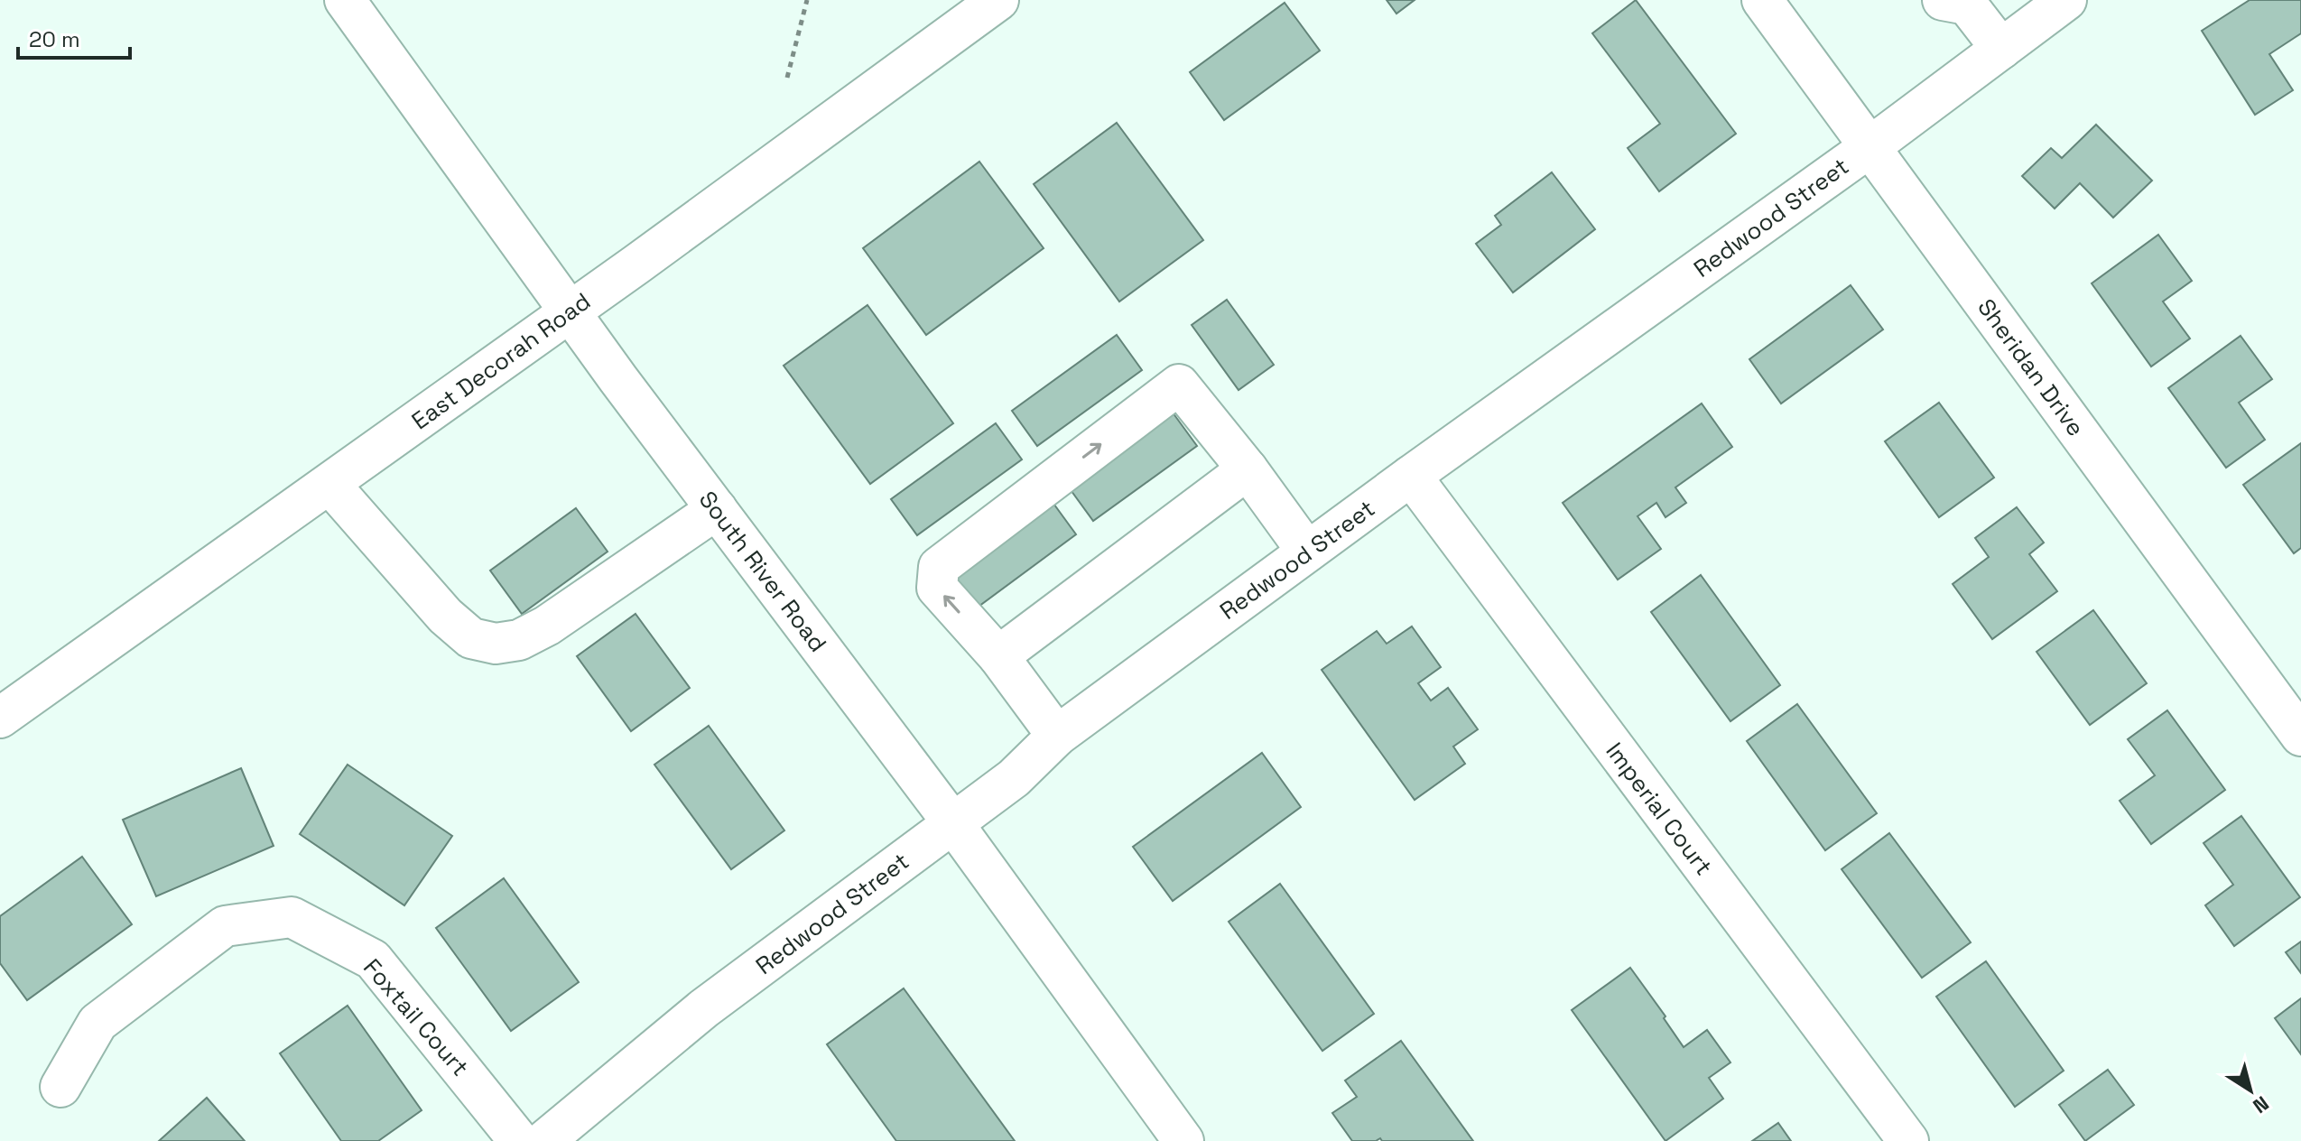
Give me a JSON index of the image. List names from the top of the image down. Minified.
{"streets":{"street":["Redwood Street","East Decorah Road","Sheridan Drive","South River Road","Imperial Court","Foxtail Court"]},"crossings":[["Redwood Street","Sheridan Drive"],["Redwood Street","South River Road"],["Redwood Street","Imperial Court"],["East Decorah Road","South River Road"]],"scale_bar":"20 m","north":"bottom right"}
